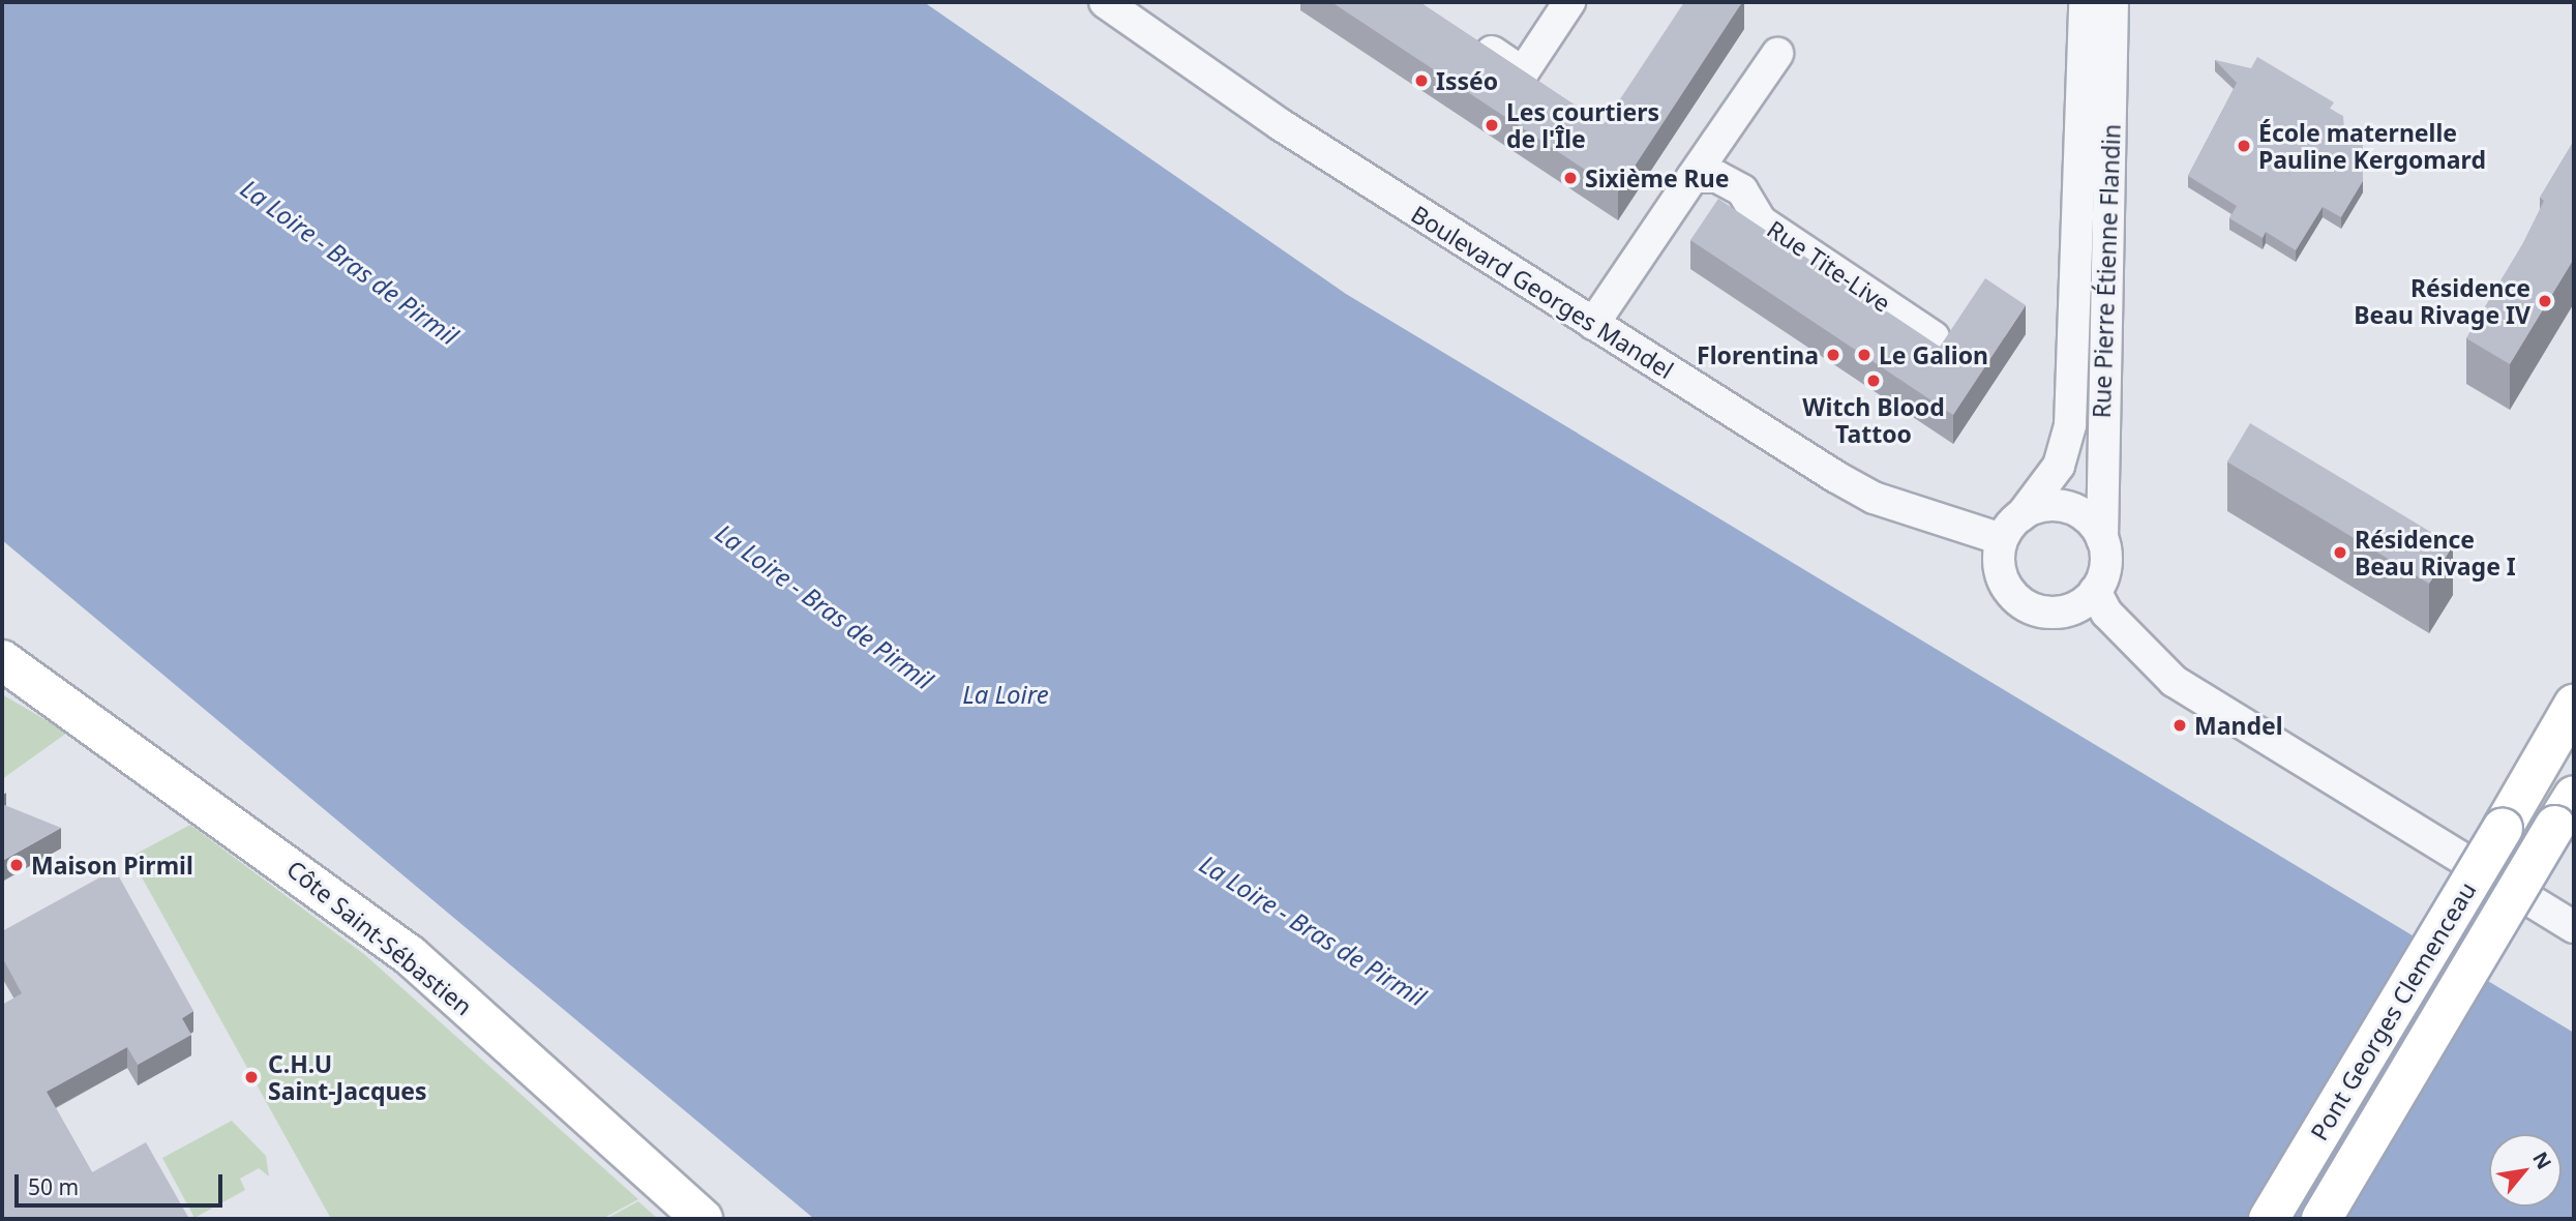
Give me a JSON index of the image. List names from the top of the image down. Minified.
{"streets":{"main road":["Côte Saint-Sébastien","Pont Georges Clemenceau"],"street":["Rue Tite-Live","Rue Pierre Étienne Flandin","Boulevard Georges Mandel"]},"crossings":[["Rue Pierre Étienne Flandin","Boulevard Georges Mandel"]],"water":["La Loire - Bras de Pirmil","La Loire"],"places":["Isséo","Les courtiers de l'Île","École maternelle Pauline Kergomard","Sixième Rue","Résidence Beau Rivage IV","Florentina","Le Galion","Witch Blood Tattoo","Résidence Beau Rivage I","Mandel","Maison Pirmil","C.H.U Saint-Jacques"],"scale_bar":"50 m","north":"top right"}
